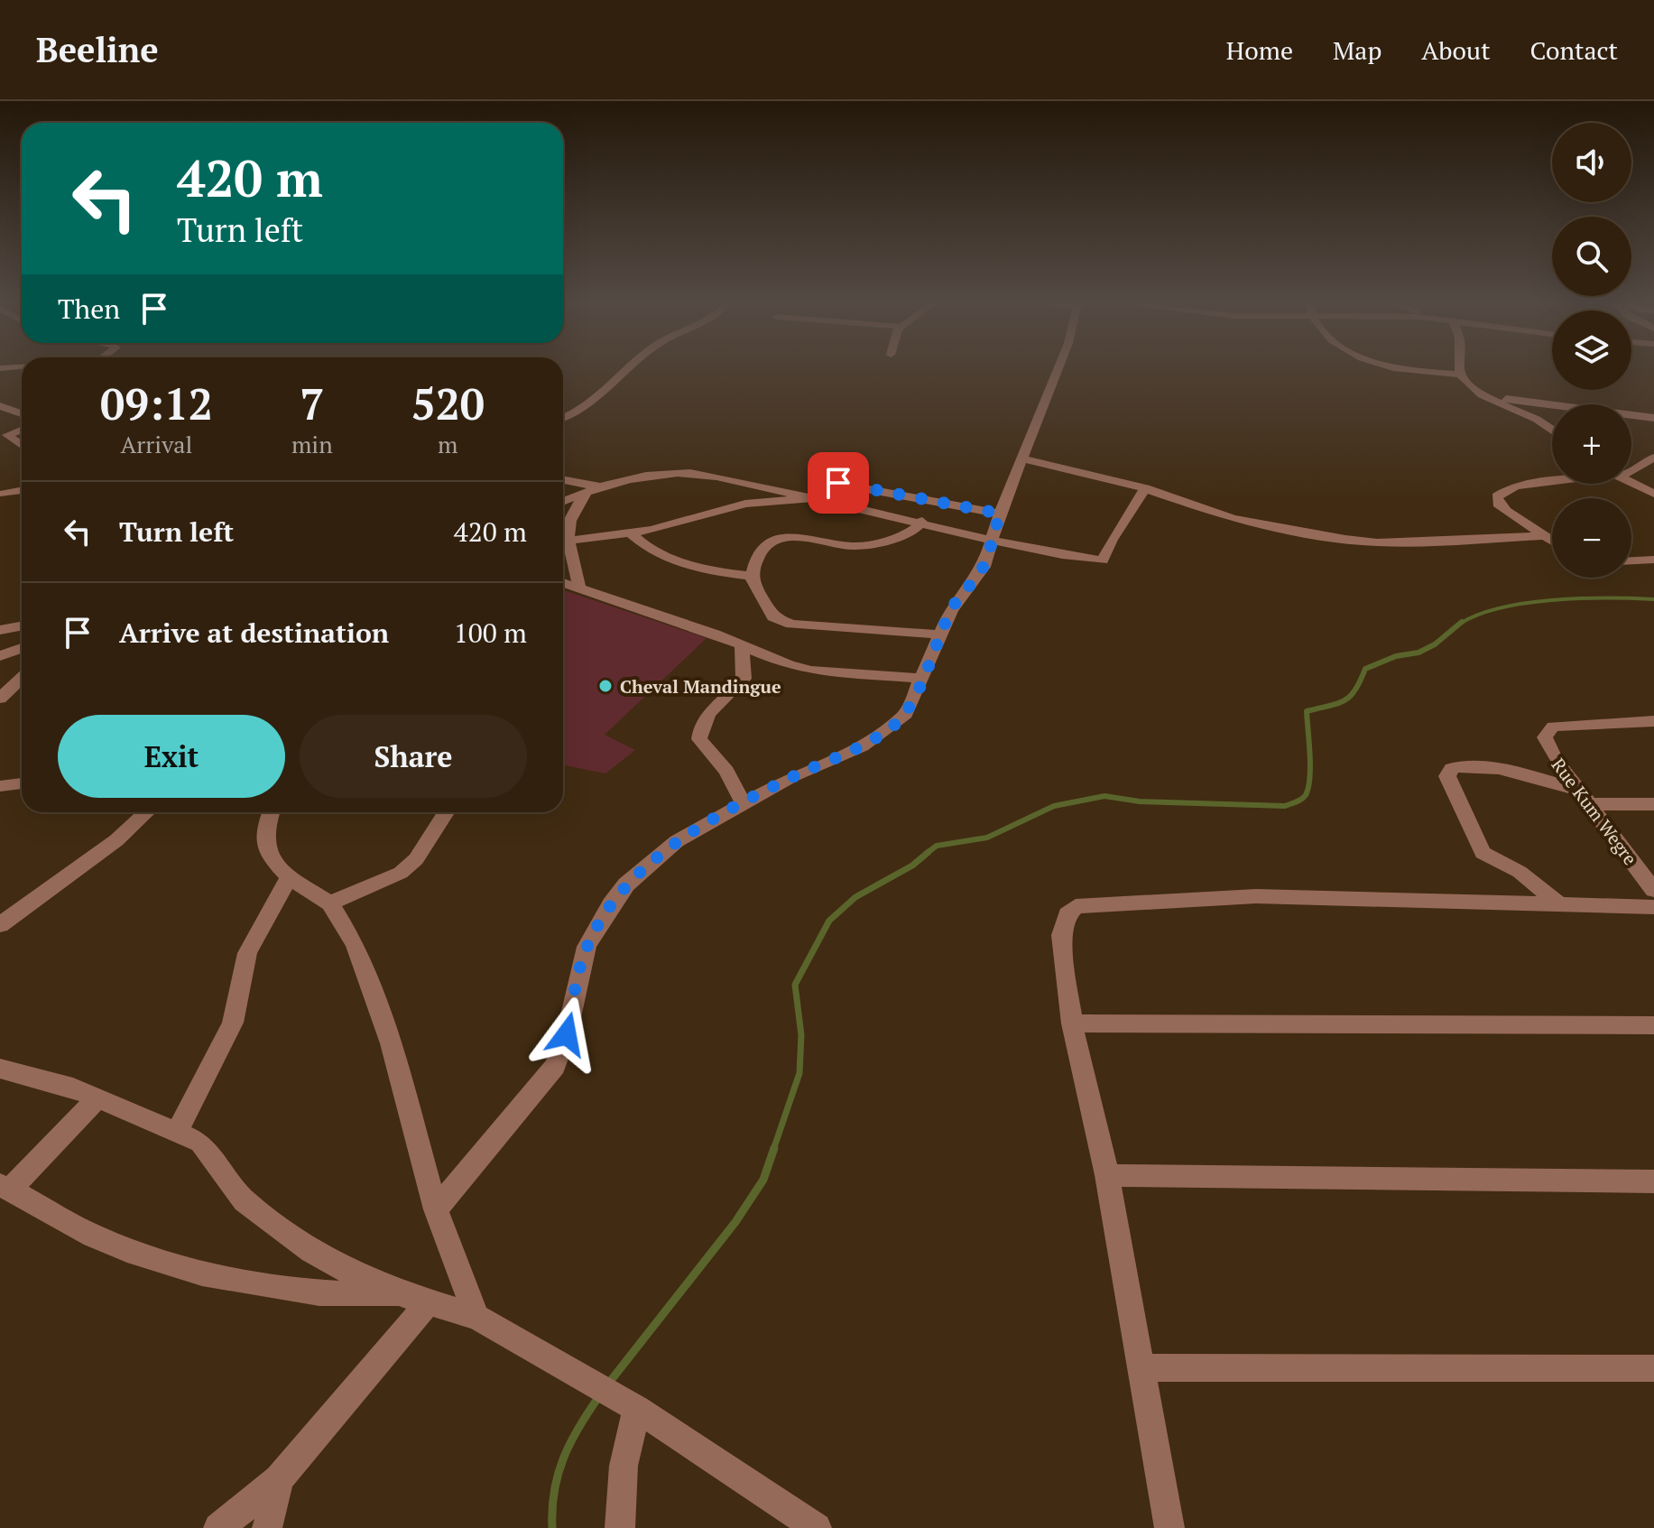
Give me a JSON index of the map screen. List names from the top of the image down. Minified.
{"streets":{"street":["Rue Kum Wegre"]},"places":["Cheval Mandingue"],"page":{"header":"Beeline","nav":["Home","Map","About","Contact"],"map_buttons":["+","−"],"turn":["420 m","Turn left"],"then":"Then","eta":["09:12","Arrival","7","min","520","m"],"list":[{"name":"Turn left","value":"420 m"},{"name":"Arrive at destination","value":"100 m"}],"buttons":["Exit","Share"]}}
